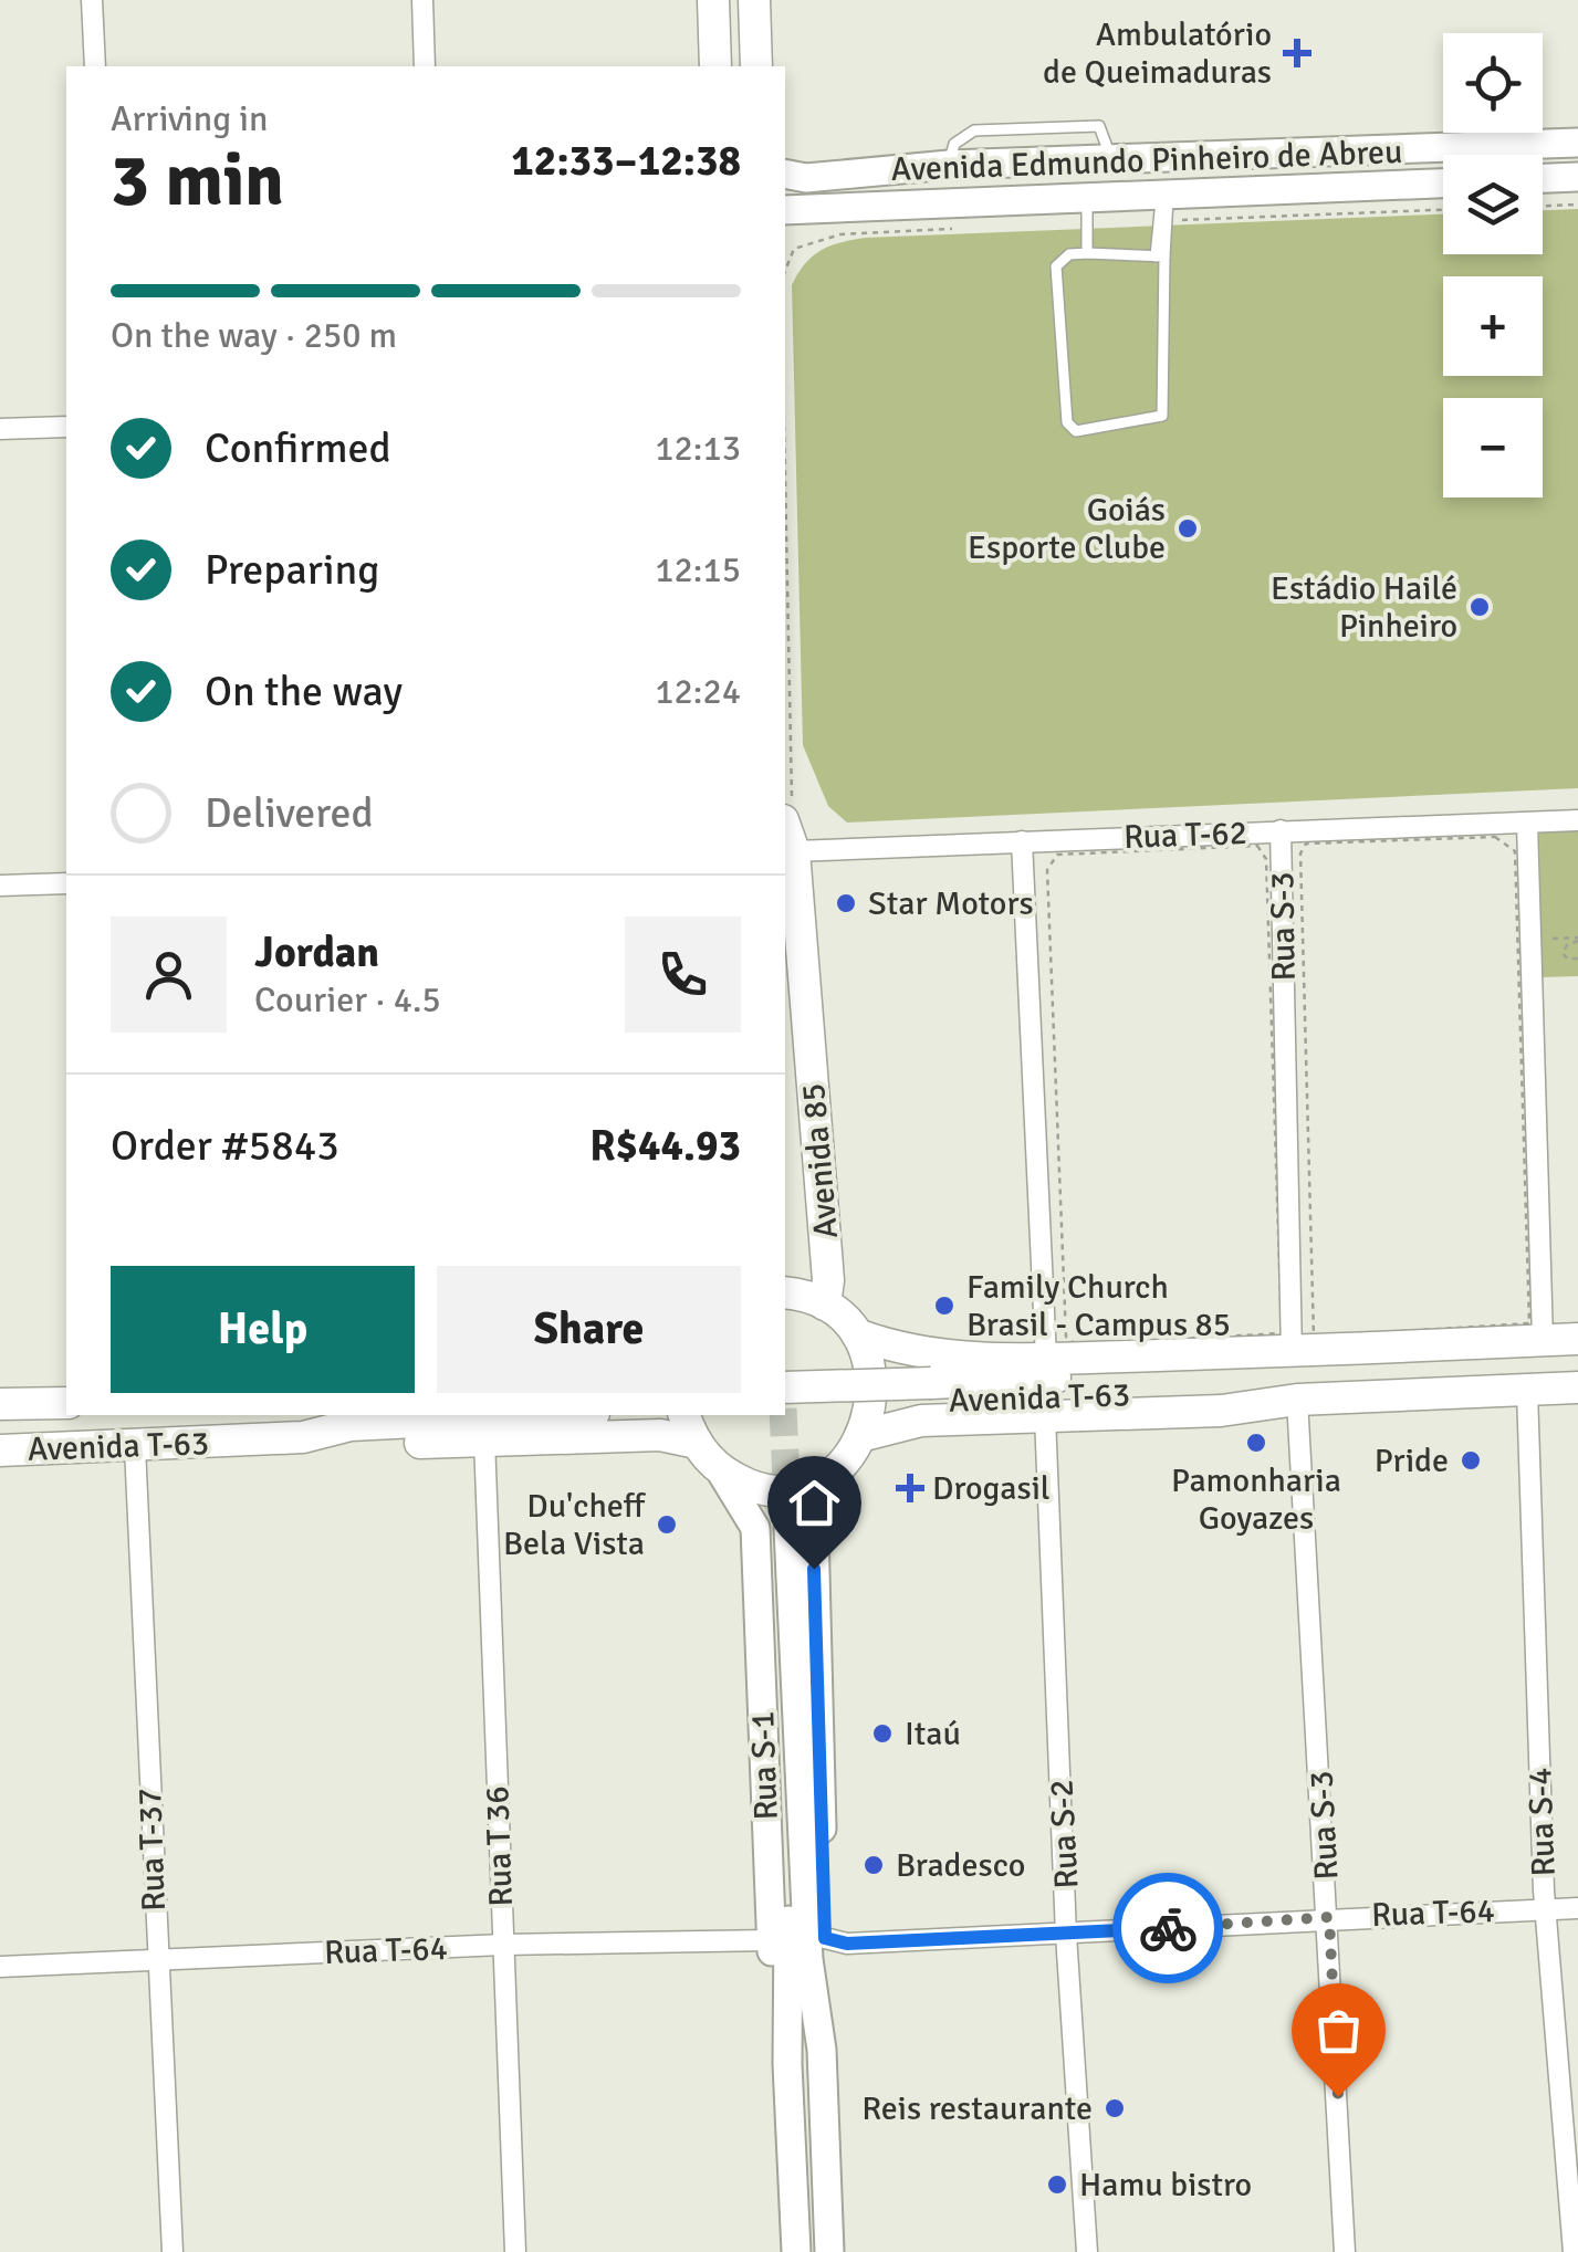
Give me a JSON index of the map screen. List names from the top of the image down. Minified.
{"streets":{"main road":["Avenida Edmundo Pinheiro de Abreu","Avenida 85","Avenida T-63","Rua S-1"],"street":["Rua T-62","Rua S-3","Rua S-4","Rua S-2","Rua T 36","Rua T-37","Rua T-64"]},"crossings":[["Rua T-62","Rua S-3"],["Rua T-62","Avenida 85"],["Rua S-3","Avenida T-63"],["Rua S-3","Rua T-64"],["Avenida T-63","Rua S-4"],["Avenida T-63","Rua S-2"],["Avenida T-63","Rua T 36"],["Avenida T-63","Rua T-37"],["Rua S-1","Rua T-64"],["Rua S-4","Rua T-64"],["Rua S-2","Rua T-64"],["Rua T 36","Rua T-64"],["Rua T-37","Rua T-64"]],"places":{"health":["Ambulatório de Queimaduras","Drogasil"],"other":["Goiás Esporte Clube","Estádio Hailé Pinheiro","Star Motors","Family Church Brasil - Campus 85","Pamonharia Goyazes","Pride","Du'cheff Bela Vista","Itaú","Bradesco","Reis restaurante","Hamu bistro"]},"page":{"map_buttons":["+","−"],"heading":["3 min","Arriving in","12:33–12:38"],"panel":["Jordan","Courier · 4.5","Order #5843","R$44.93"],"bar":"On the way · 250 m","list":[["Confirmed","12:13"],["Preparing","12:15"],["On the way","12:24"],"Delivered"],"buttons":["Help","Share"]}}
